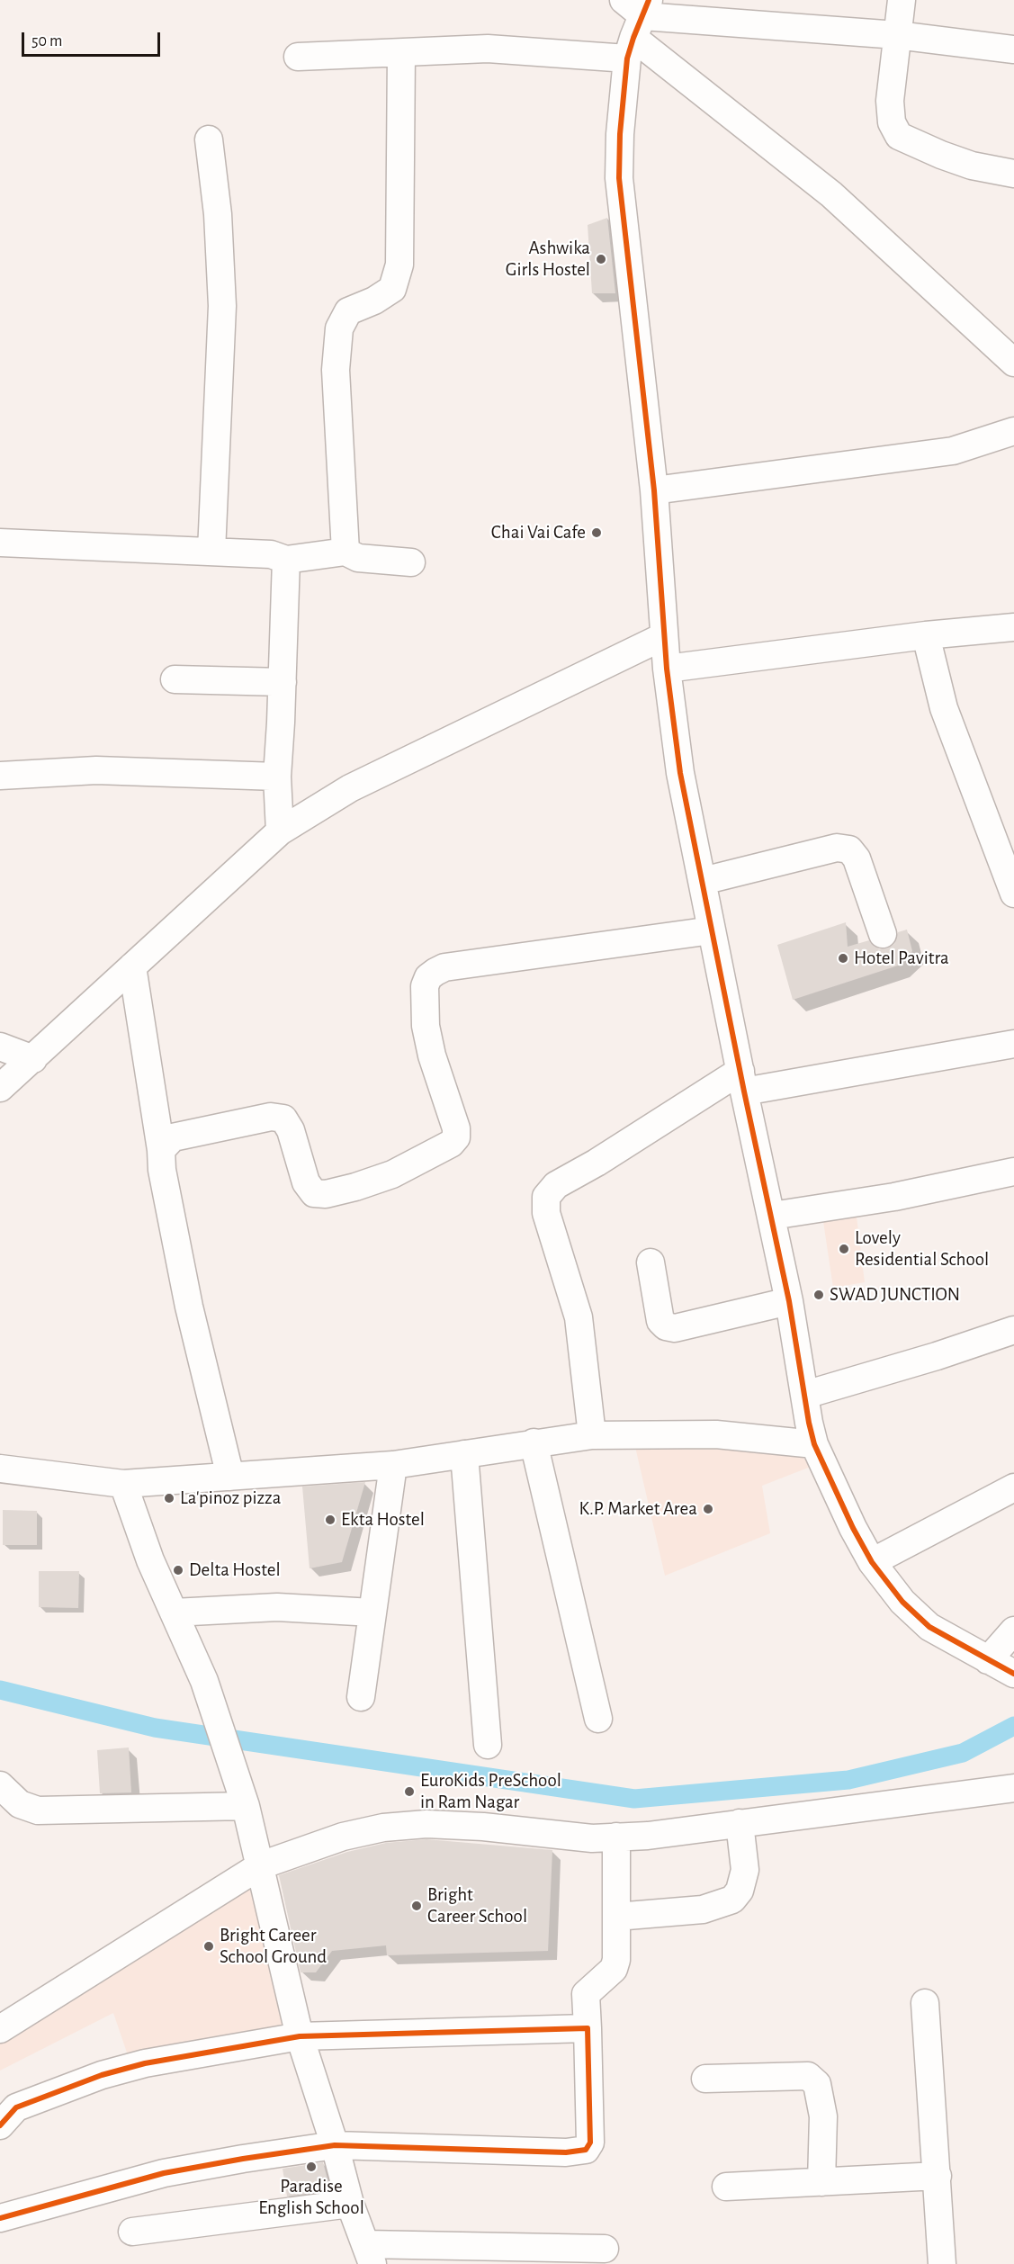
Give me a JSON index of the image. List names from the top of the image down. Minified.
{"places":["Ashwika Girls Hostel","Chai Vai Cafe","Hotel Pavitra","Lovely Residential School","SWAD JUNCTION","La'pinoz pizza","K.P. Market Area","Ekta Hostel","Delta Hostel","EuroKids PreSchool in Ram Nagar","Bright Career School","Bright Career School Ground","Paradise English School"],"scale_bar":"50 m"}
